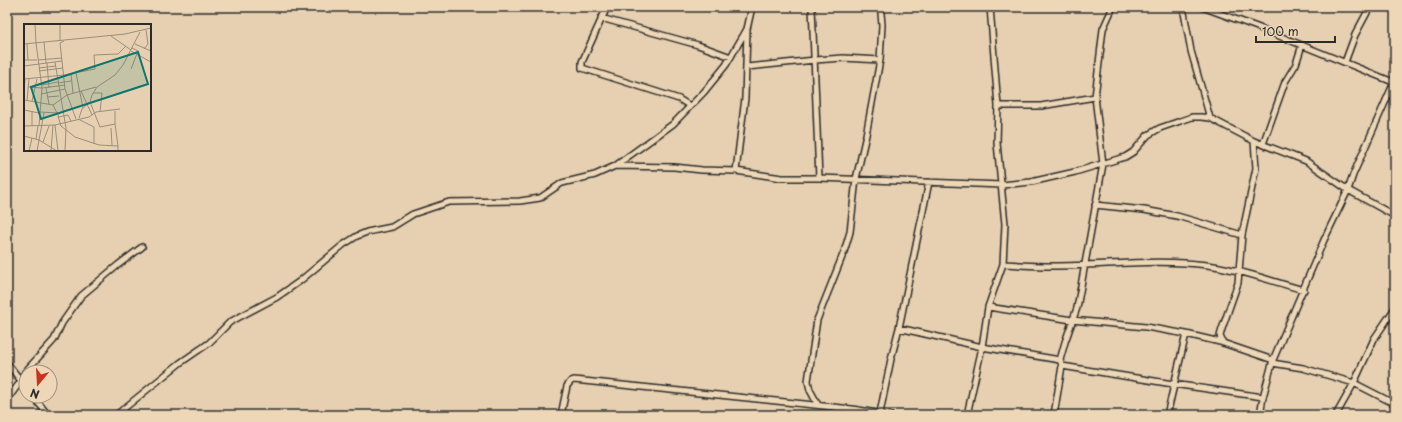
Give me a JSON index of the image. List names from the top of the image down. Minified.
{"scale_bar":"100 m","north":"bottom"}
